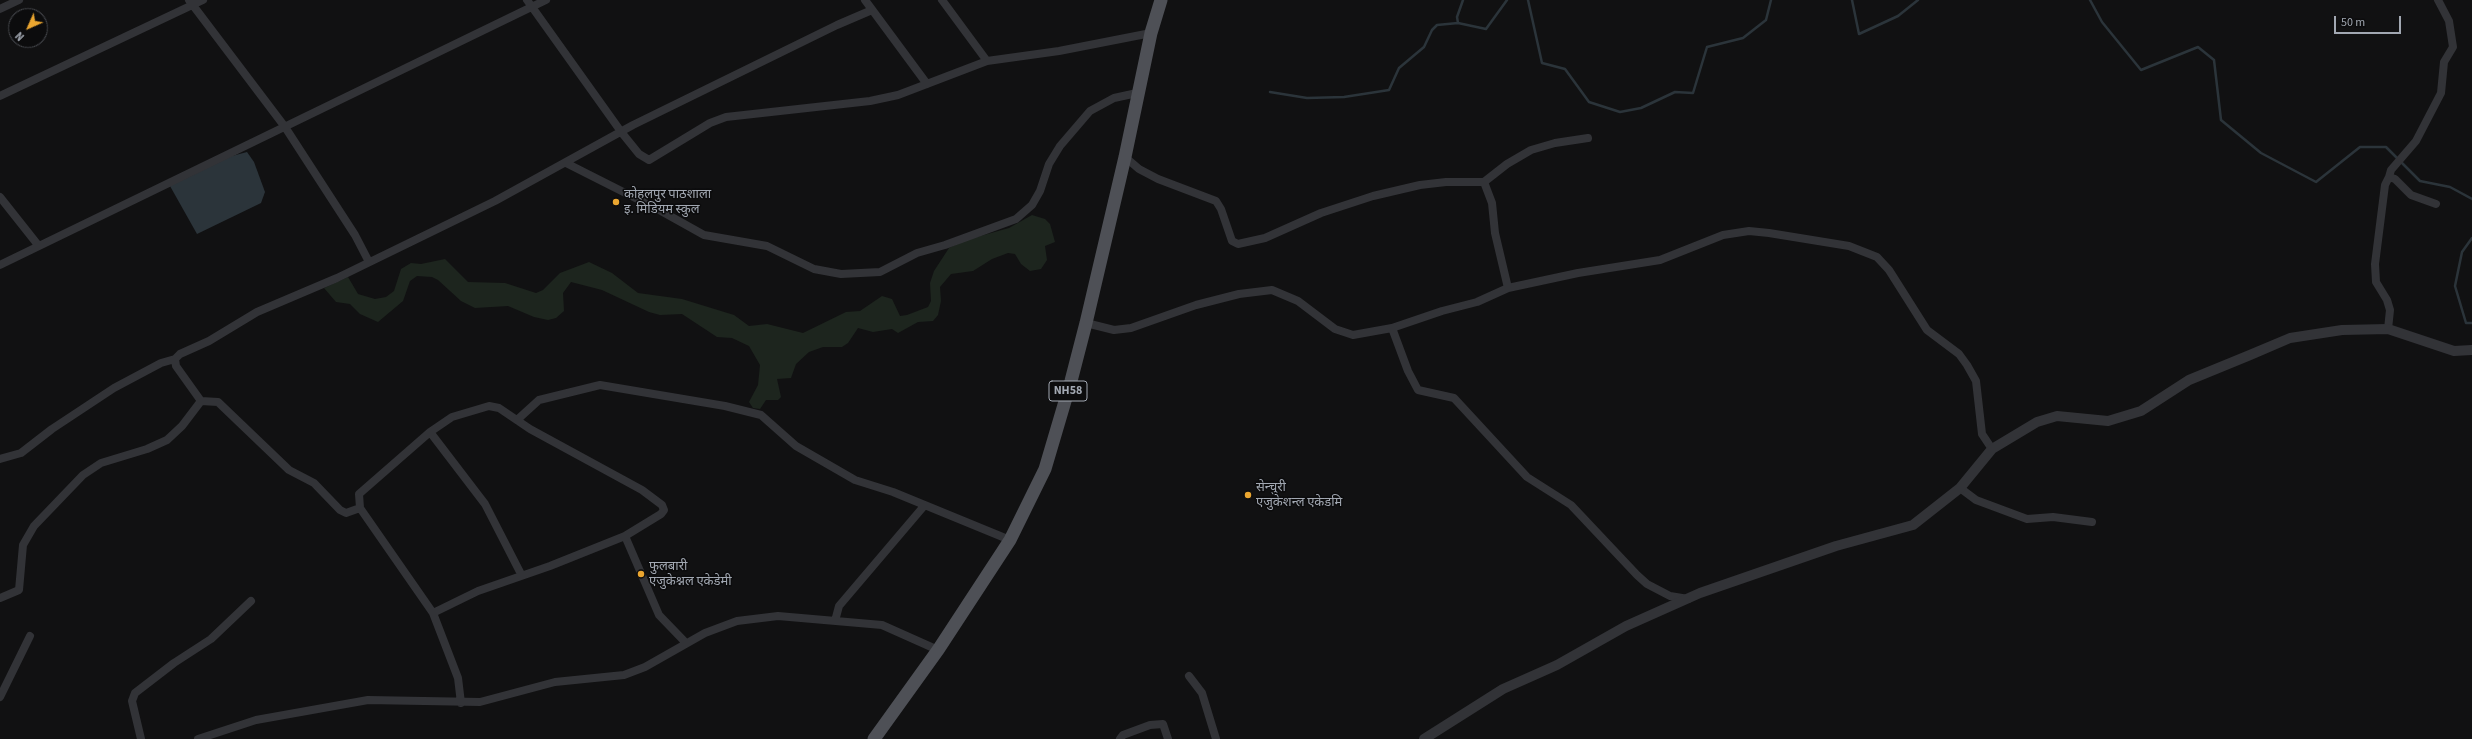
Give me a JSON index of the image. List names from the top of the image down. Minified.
{"streets":{"main road":["NH58"]},"places":["कोहलपुर पाठशाला इ. मिडियम स्कुल","सेन्चुरी एजुकेशन्ल एकेडमि","फुलबारी एजुकेश्नल एकेडेमी"],"scale_bar":"50 m","north":"bottom left"}
